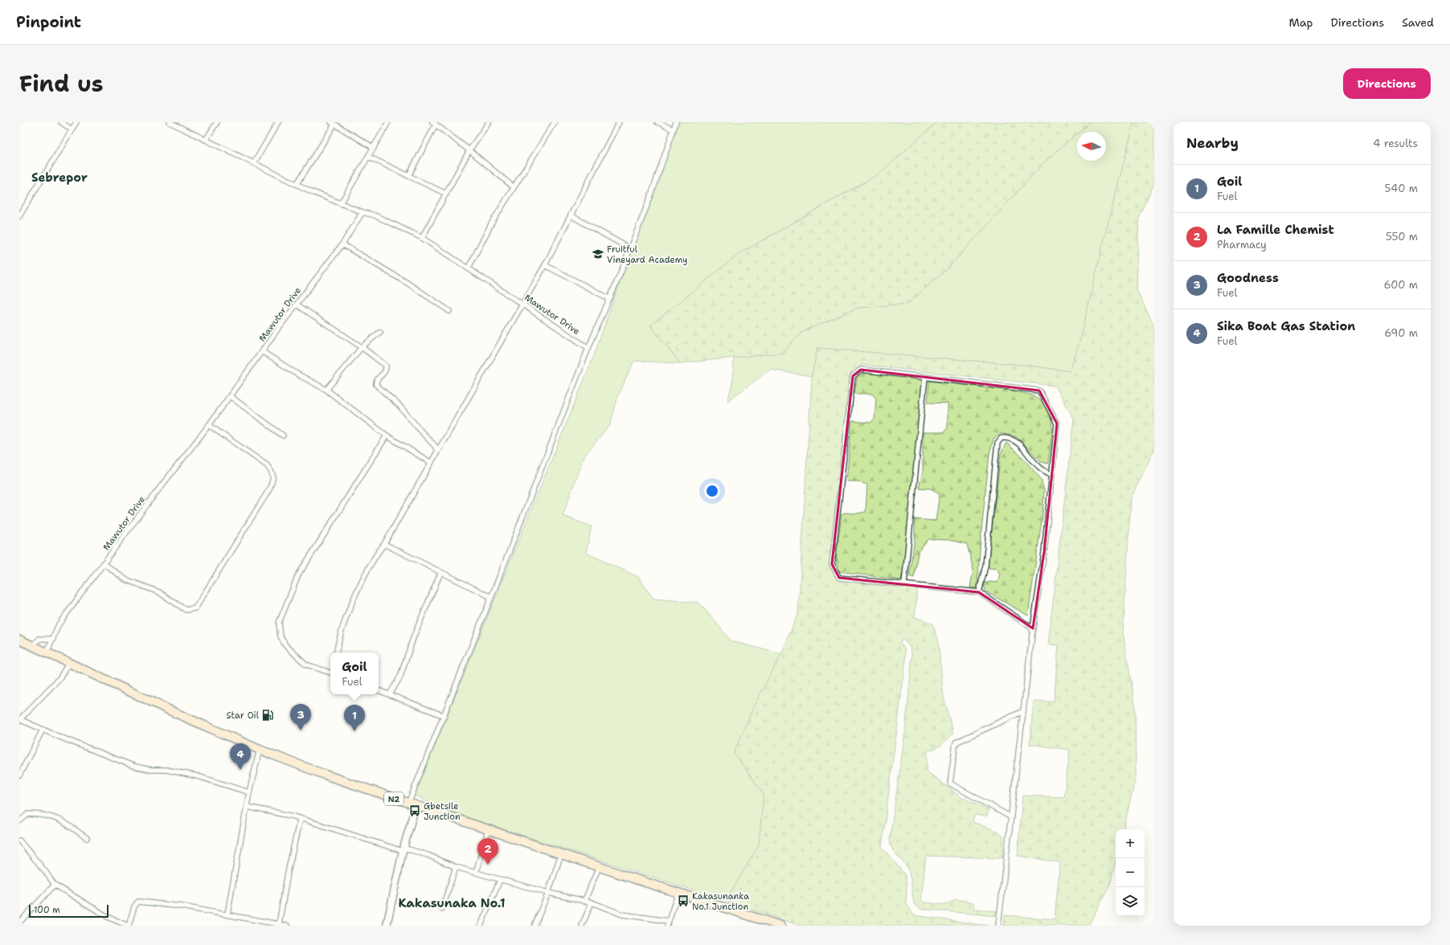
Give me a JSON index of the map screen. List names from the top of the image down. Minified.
{"streets":{"highway":["N2"],"street":["Mawutor Drive"]},"crossings":[["Mawutor Drive","N2"]],"districts":["Sebrepor","Kakasunaka No.1"],"places":{"school or university":["Fruitful Vineyard Academy"],"fuel station":["Star Oil"],"bus stop":["Gbetsile Junction","Kakasunanka No.1 Junction"]},"scale_bar":"100 m","north":"left","page":{"header":"Pinpoint","nav":["Map","Directions","Saved"],"title":"Find us","buttons":"Directions","heading":["Nearby","4 results"],"list":[{"mark":"1","name":"Goil","note":"Fuel","value":"540 m"},{"mark":"2","name":"La Famille Chemist","note":"Pharmacy","value":"550 m"},{"mark":"3","name":"Goodness","note":"Fuel","value":"600 m"},{"mark":"4","name":"Sika Boat Gas Station","note":"Fuel","value":"690 m"}],"popup":["Goil","Fuel"],"pins":["3","1","4","2"],"map_buttons":["+","−"],"scale":"100 m"}}
